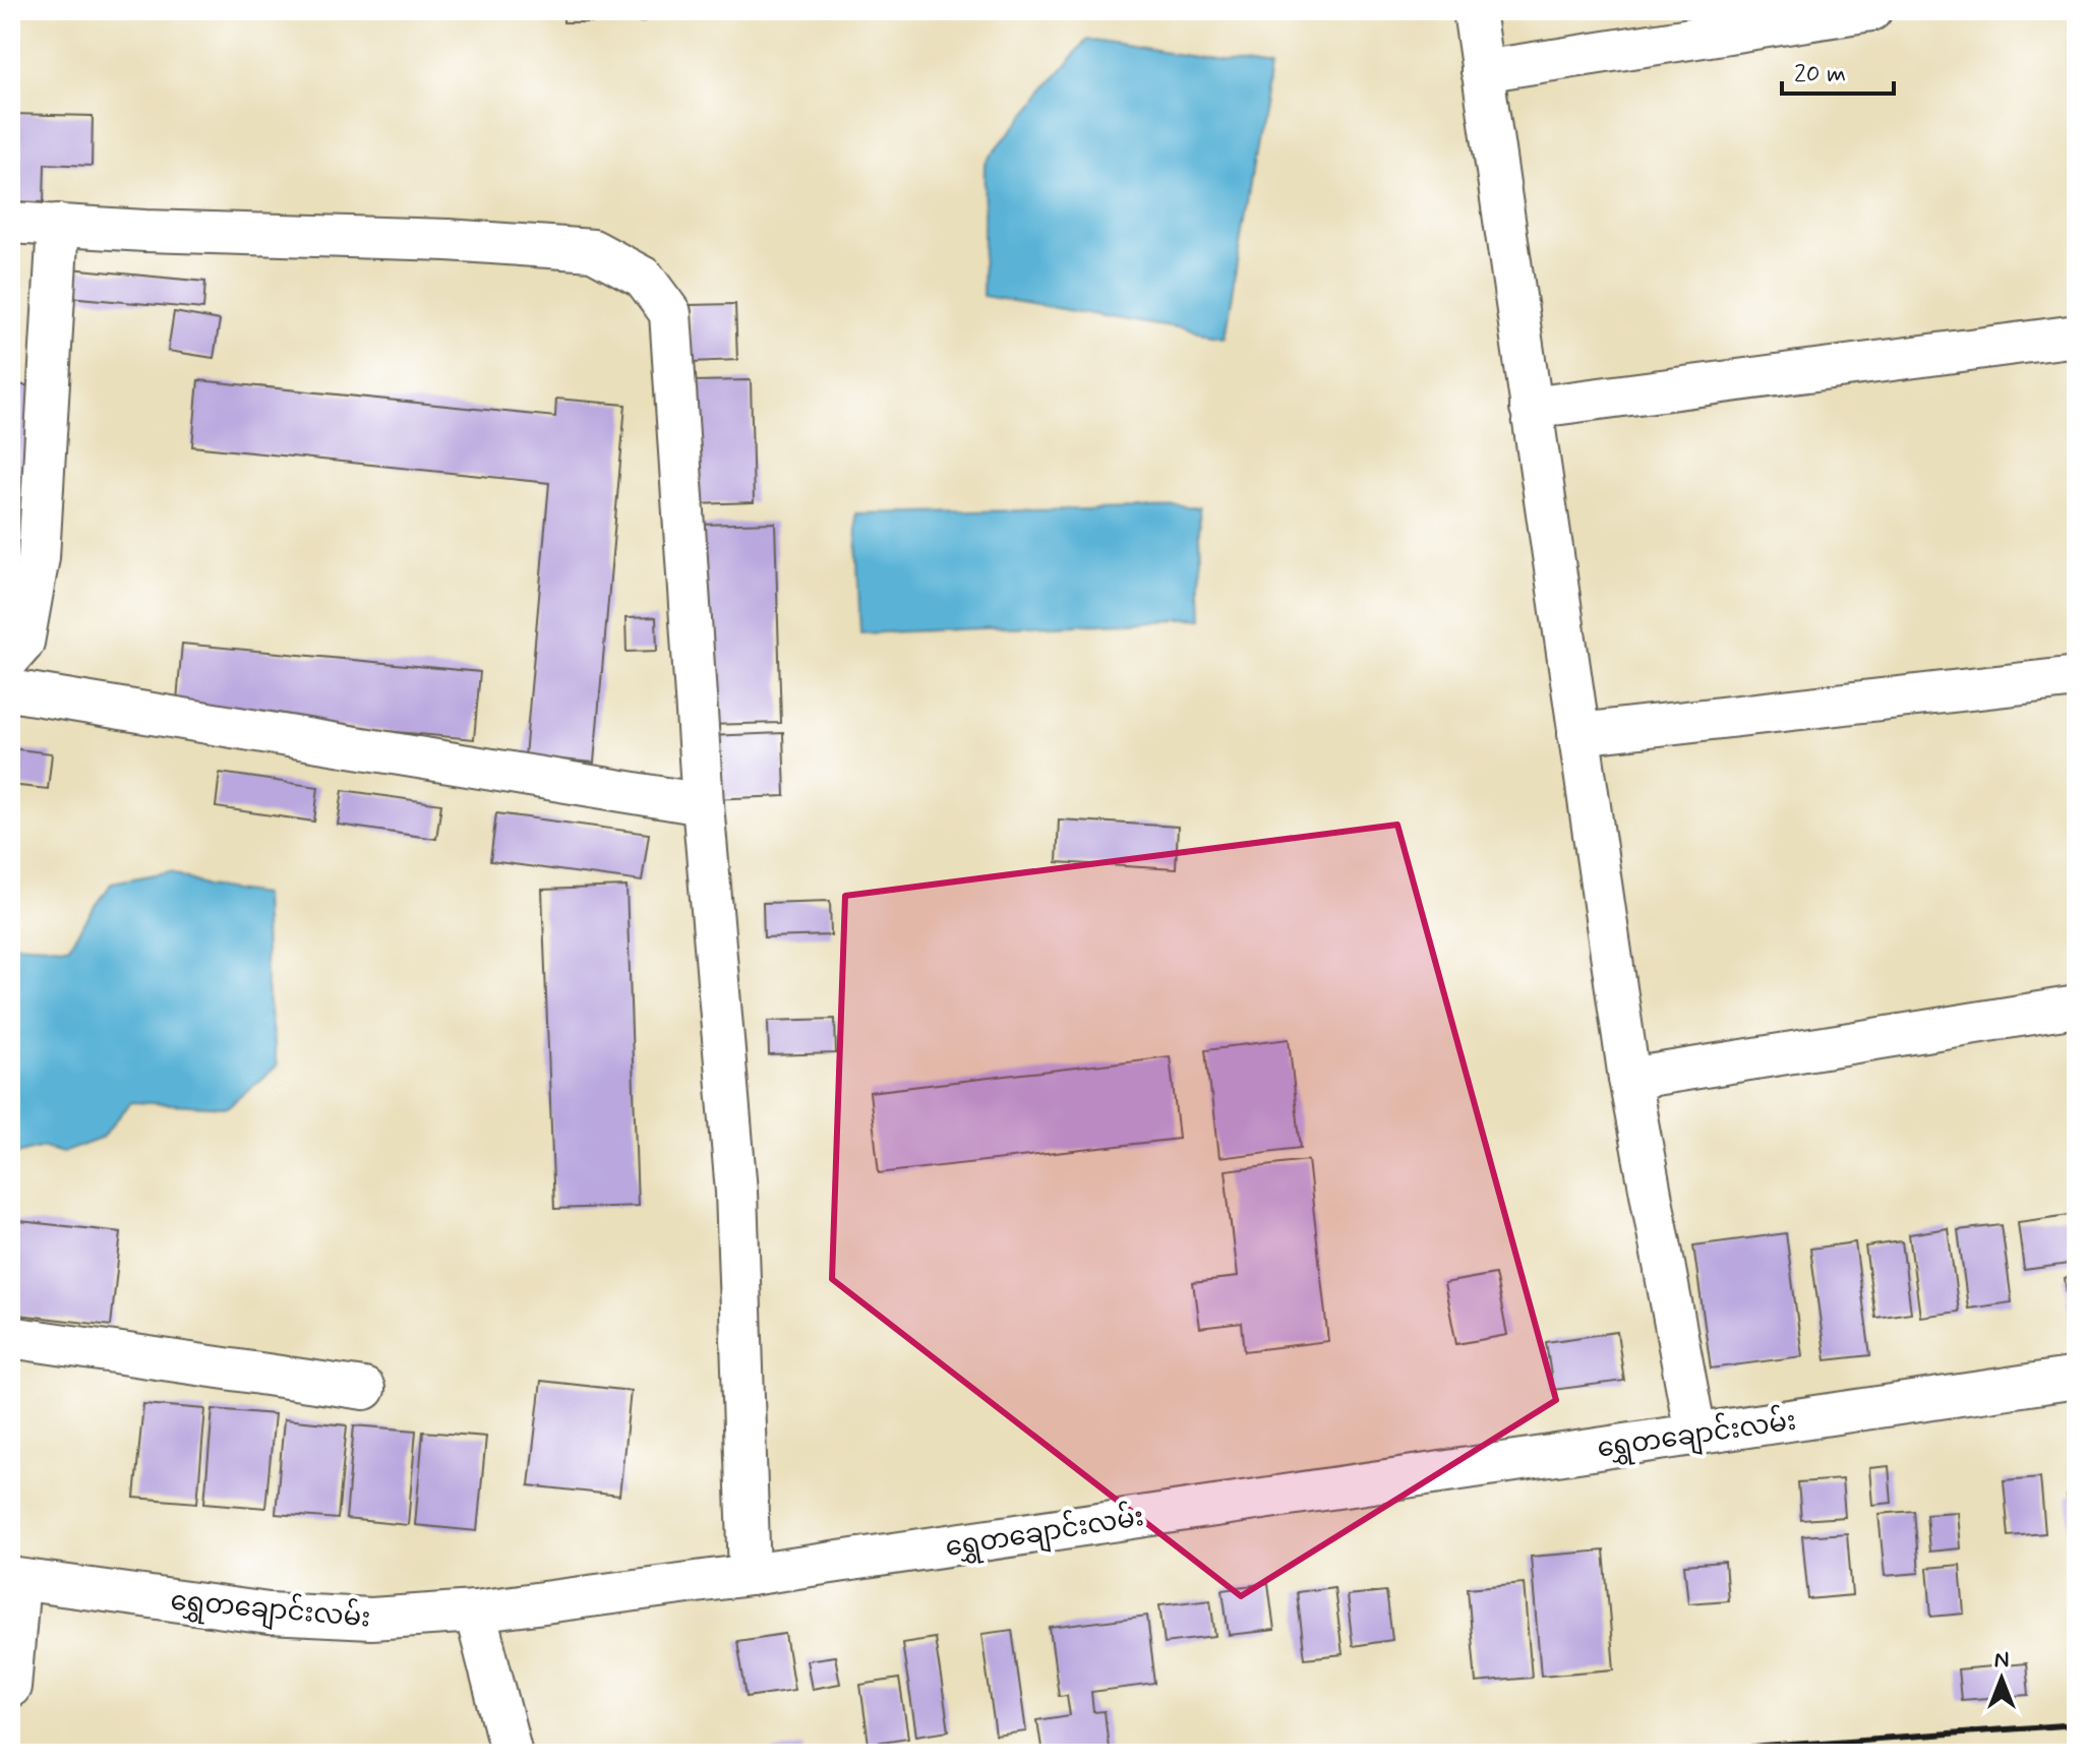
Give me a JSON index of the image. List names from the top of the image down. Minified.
{"streets":{"street":["ရွှေတချောင်းလမ်း"]},"scale_bar":"20 m","north":"top"}
